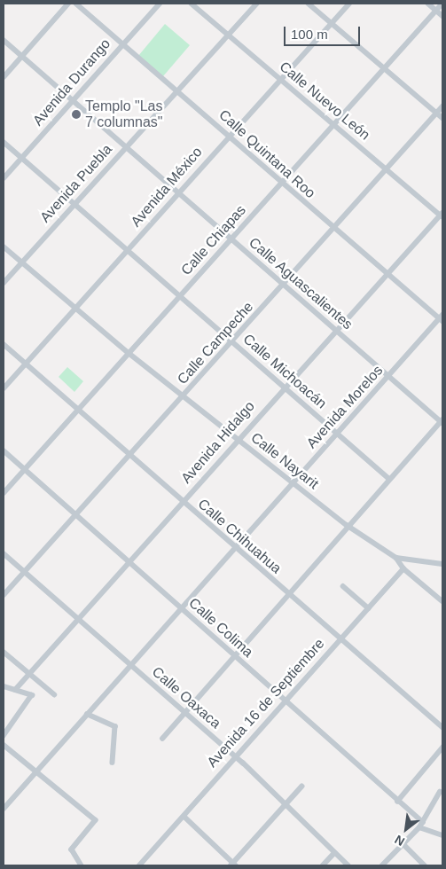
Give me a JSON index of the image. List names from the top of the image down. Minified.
{"streets":{"street":["Avenida Durango","Calle Nuevo León","Calle Quintana Roo","Avenida Puebla","Avenida México","Calle Chiapas","Calle Aguascalientes","Calle Campeche","Calle Michoacán","Avenida Morelos","Avenida Hidalgo","Calle Nayarit","Calle Chihuahua","Calle Colima","Calle Oaxaca","Avenida 16 de Septiembre"]},"crossings":[["Avenida Durango","Calle Quintana Roo"],["Avenida Durango","Calle Aguascalientes"],["Avenida Durango","Calle Michoacán"],["Calle Nuevo León","Avenida Puebla"],["Calle Nuevo León","Avenida México"],["Calle Nuevo León","Calle Chiapas"],["Calle Nuevo León","Calle Campeche"],["Calle Nuevo León","Avenida Hidalgo"],["Calle Quintana Roo","Avenida Puebla"],["Calle Quintana Roo","Avenida México"],["Calle Quintana Roo","Calle Chiapas"],["Calle Quintana Roo","Calle Campeche"],["Calle Quintana Roo","Avenida Morelos"],["Calle Quintana Roo","Avenida Hidalgo"],["Avenida Puebla","Calle Aguascalientes"],["Avenida Puebla","Calle Michoacán"],["Avenida Puebla","Calle Nayarit"],["Avenida México","Calle Aguascalientes"],["Avenida México","Calle Michoacán"],["Avenida México","Calle Nayarit"],["Avenida México","Calle Chihuahua"],["Calle Chiapas","Calle Aguascalientes"],["Calle Chiapas","Calle Michoacán"],["Calle Chiapas","Calle Nayarit"],["Calle Chiapas","Calle Chihuahua"],["Calle Chiapas","Calle Colima"],["Calle Aguascalientes","Calle Campeche"],["Calle Aguascalientes","Avenida Morelos"],["Calle Aguascalientes","Avenida Hidalgo"],["Calle Campeche","Calle Michoacán"],["Calle Campeche","Calle Nayarit"],["Calle Campeche","Calle Chihuahua"],["Calle Campeche","Calle Colima"],["Calle Campeche","Calle Oaxaca"],["Calle Michoacán","Avenida Morelos"],["Calle Michoacán","Avenida Hidalgo"],["Avenida Morelos","Calle Nayarit"],["Avenida Morelos","Calle Chihuahua"],["Avenida Morelos","Calle Colima"],["Avenida Morelos","Calle Oaxaca"],["Avenida Hidalgo","Calle Nayarit"],["Avenida Hidalgo","Calle Chihuahua"],["Avenida Hidalgo","Calle Colima"],["Avenida Hidalgo","Calle Oaxaca"],["Calle Chihuahua","Avenida 16 de Septiembre"],["Calle Colima","Avenida 16 de Septiembre"],["Calle Oaxaca","Avenida 16 de Septiembre"]],"places":["Templo \"Las 7 columnas\""],"scale_bar":"100 m","north":"bottom left"}
